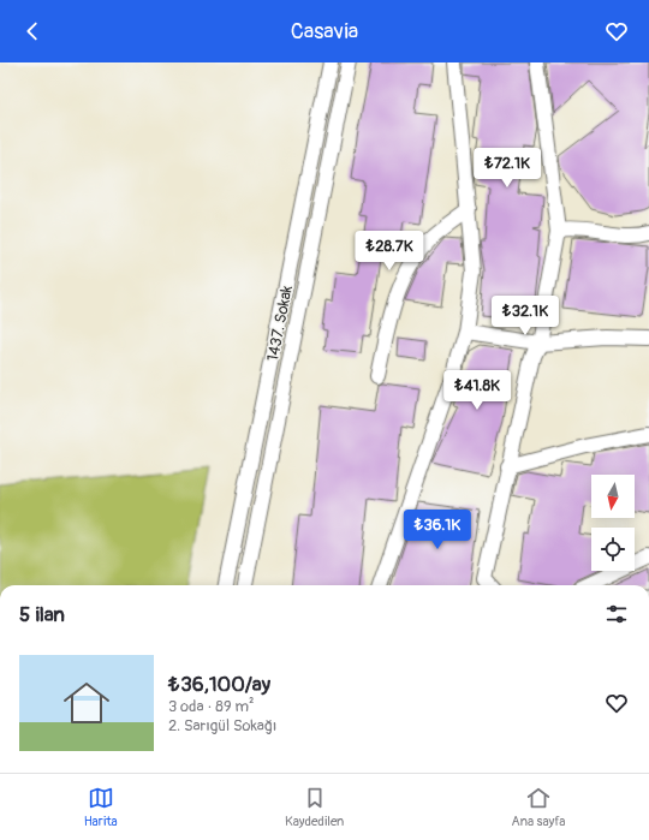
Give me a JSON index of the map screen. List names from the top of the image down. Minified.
{"streets":{"street":["1437. Sokak"]},"north":"bottom","page":{"header":"Casavia","price":["₺72.1K","₺28.7K","₺32.1K","₺41.8K","₺36.1K"],"heading":"5 ilan","list":[{"name":"₺36,100/ay","note":"3 oda · 89 m² · 2. Sarıgül Sokağı"}],"tabs":["Harita","Kaydedilen","Ana sayfa"]}}
